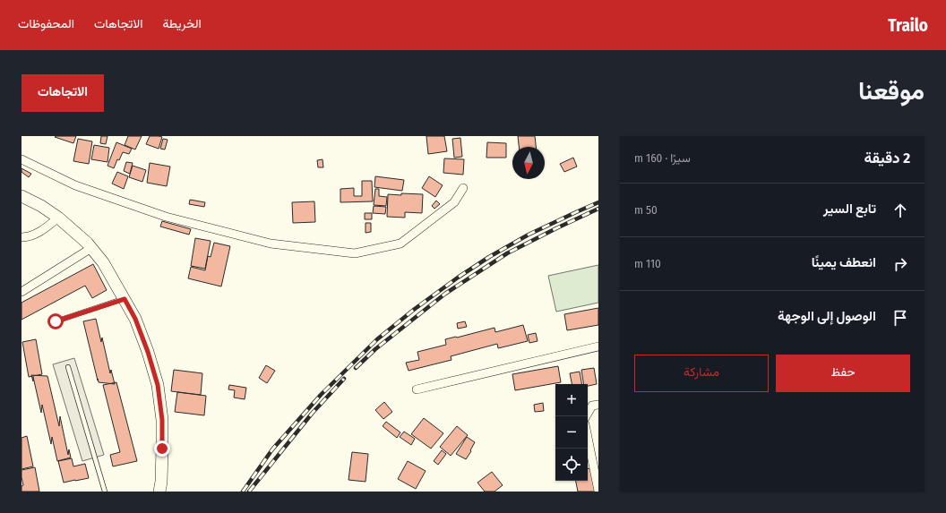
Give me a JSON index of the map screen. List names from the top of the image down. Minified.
{"north":"bottom","page":{"header":"Trailo","nav":["الخريطة","الاتجاهات","المحفوظات"],"title":"موقعنا","buttons":["الاتجاهات",["حفظ","مشاركة"]],"heading":["2 دقيقة","سيرًا · 160 m"],"list":[["تابع السير","50 m"],["انعطف يمينًا","110 m"],"الوصول إلى الوجهة"],"map_buttons":["+","−"]}}
